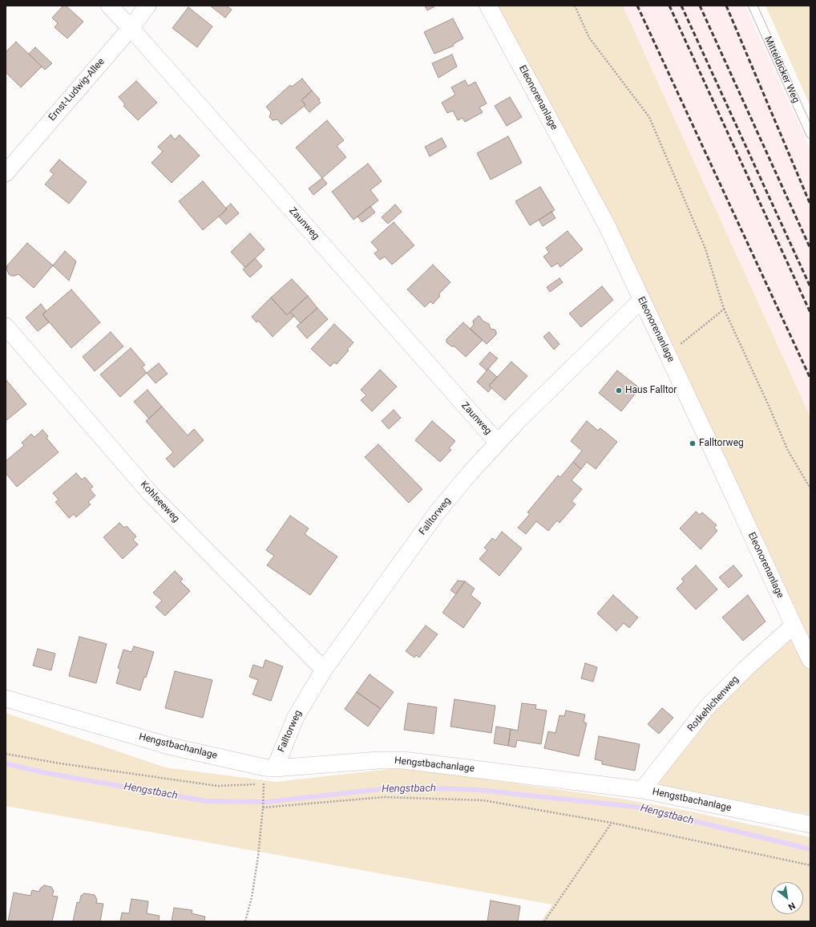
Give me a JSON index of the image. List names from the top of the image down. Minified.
{"streets":{"street":["Ernst-Ludwig-Allee","Eleonorenanlage","Zaunweg","Kohlseeweg","Falltorweg","Rotkehlchenweg","Hengstbachanlage"],"lane":["Mitteldicker Weg"]},"crossings":[["Ernst-Ludwig-Allee","Zaunweg"],["Eleonorenanlage","Falltorweg"],["Eleonorenanlage","Rotkehlchenweg"],["Zaunweg","Falltorweg"],["Kohlseeweg","Falltorweg"],["Falltorweg","Hengstbachanlage"],["Rotkehlchenweg","Hengstbachanlage"]],"water":["Hengstbach"],"places":["Haus Falltor","Falltorweg"],"north":"bottom right"}
